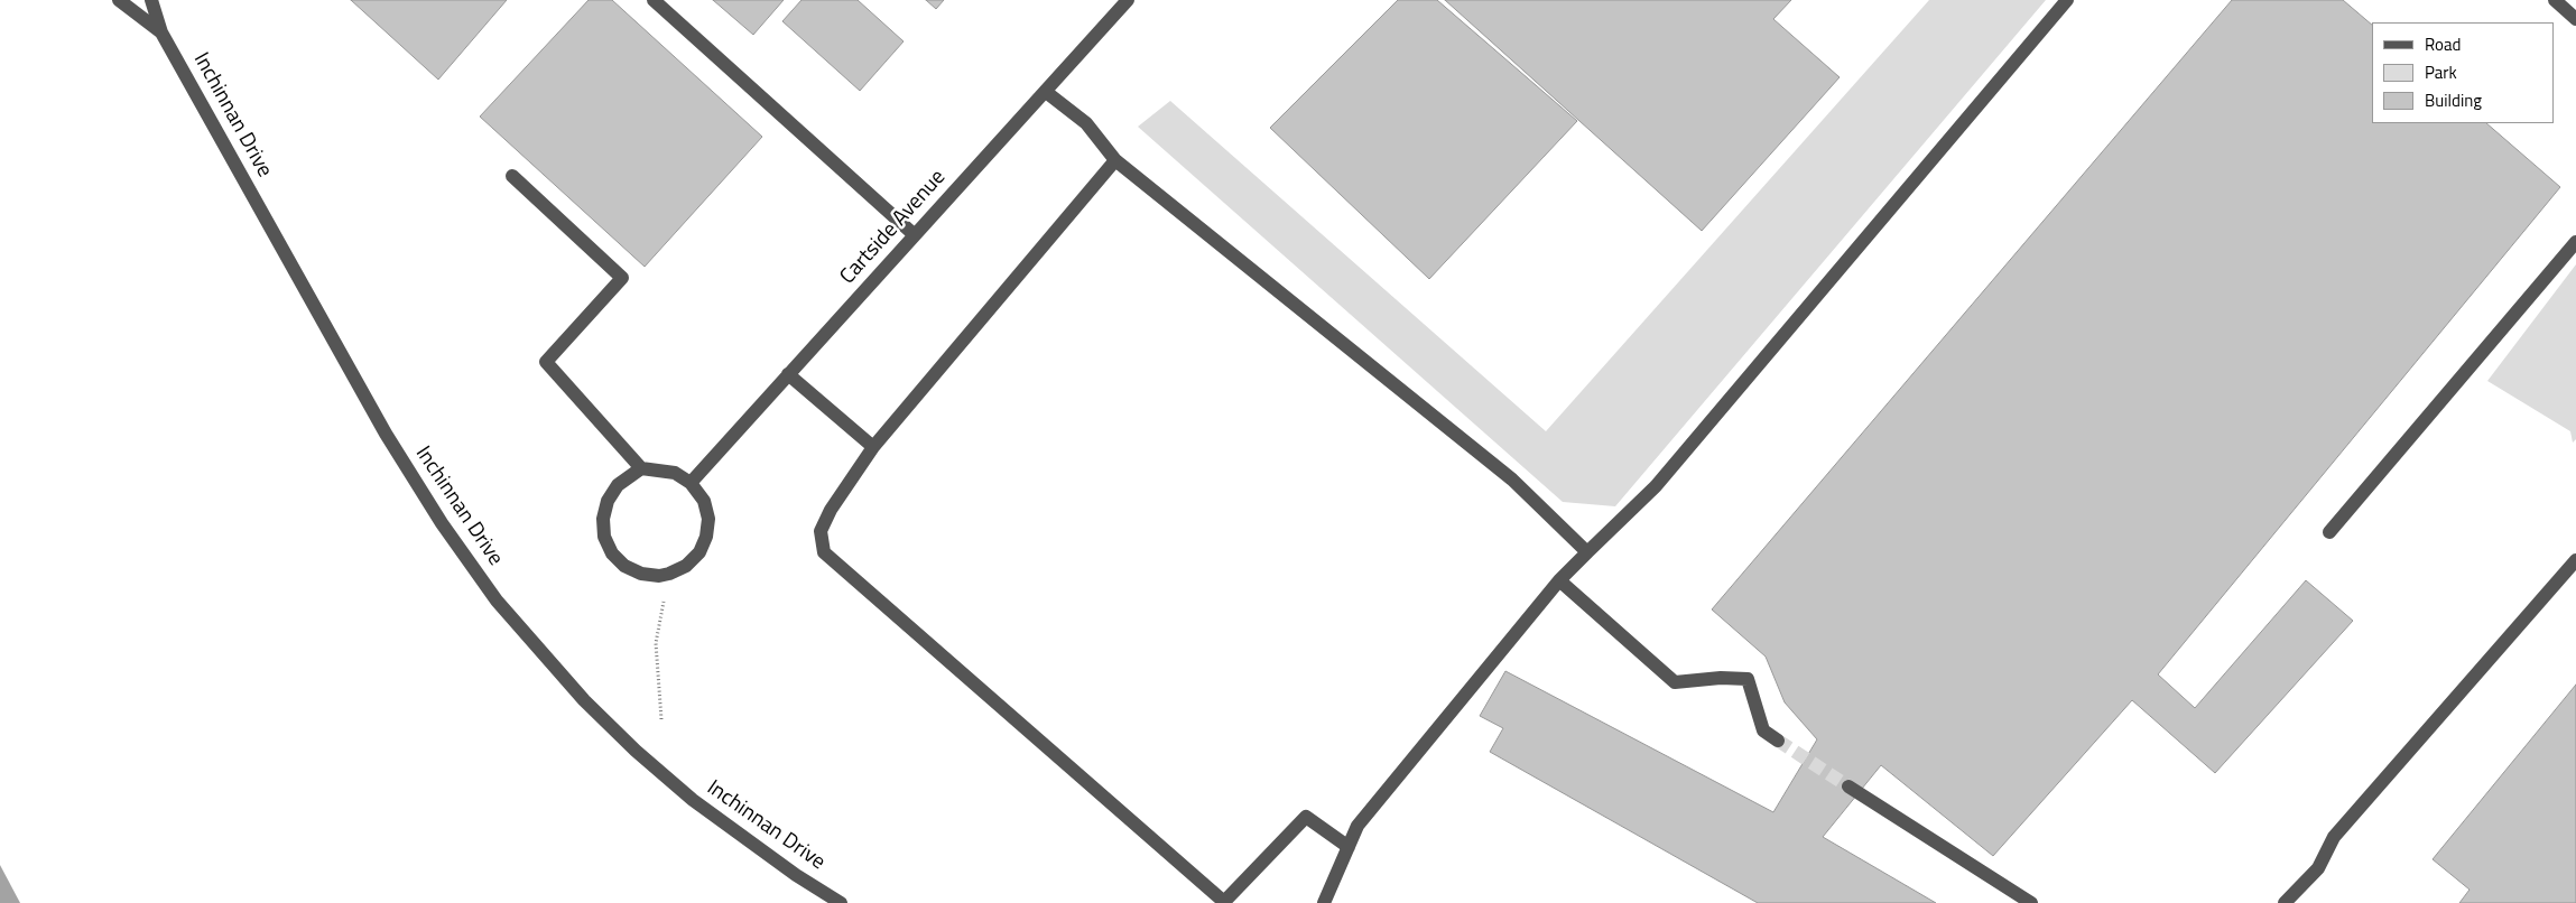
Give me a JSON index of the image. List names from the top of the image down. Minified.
{"streets":{"street":["Inchinnan Drive","Cartside Avenue"]},"legend":["Road","Park","Building"]}
